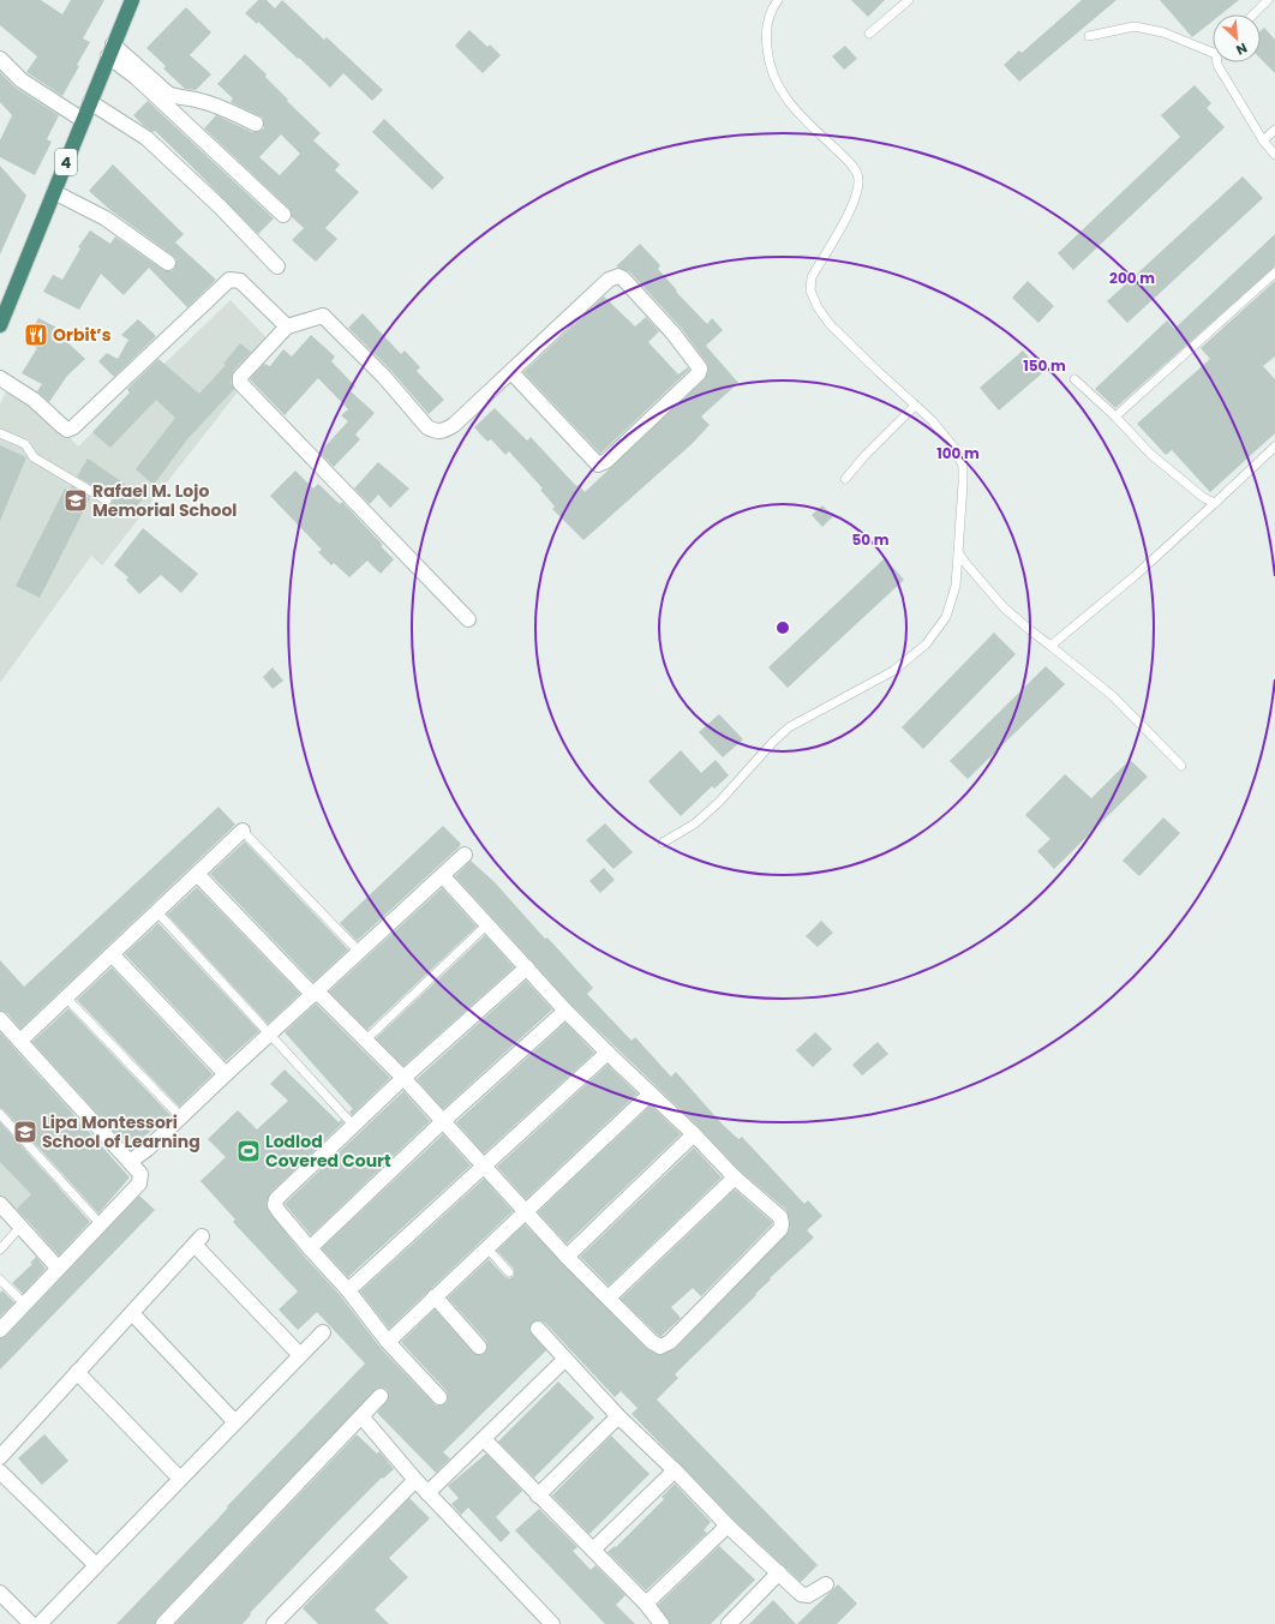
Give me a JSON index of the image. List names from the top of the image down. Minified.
{"streets":{"highway":["4"]},"places":{"restaurant":["Orbit’s"],"school or university":["Rafael M. Lojo Memorial School","Lipa Montessori School of Learning"],"sports":["Lodlod Covered Court"]},"north":"bottom right","rings":["200 m","150 m","100 m","50 m"]}
